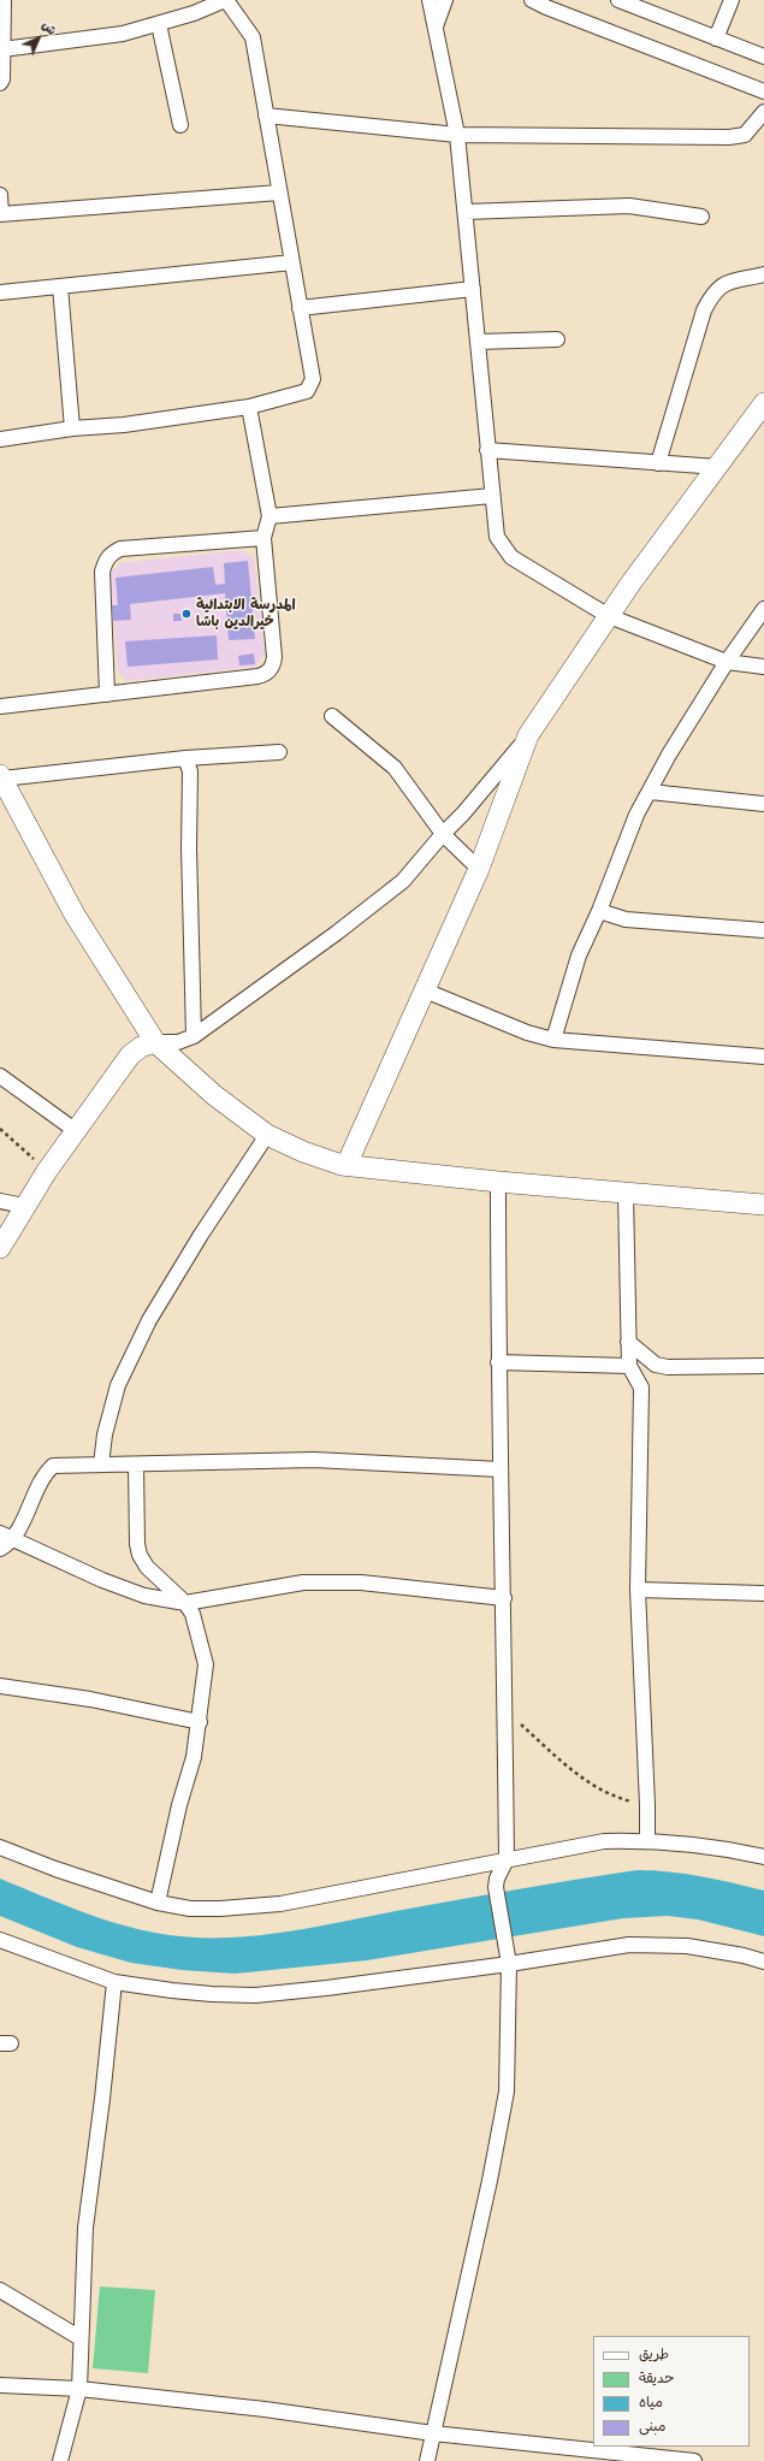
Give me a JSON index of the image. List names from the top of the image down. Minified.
{"places":["المدرسة الابتدائية خيرالدين باشا"],"legend":["طريق","حديقة","مياه","مبنى"],"north":"top right"}
